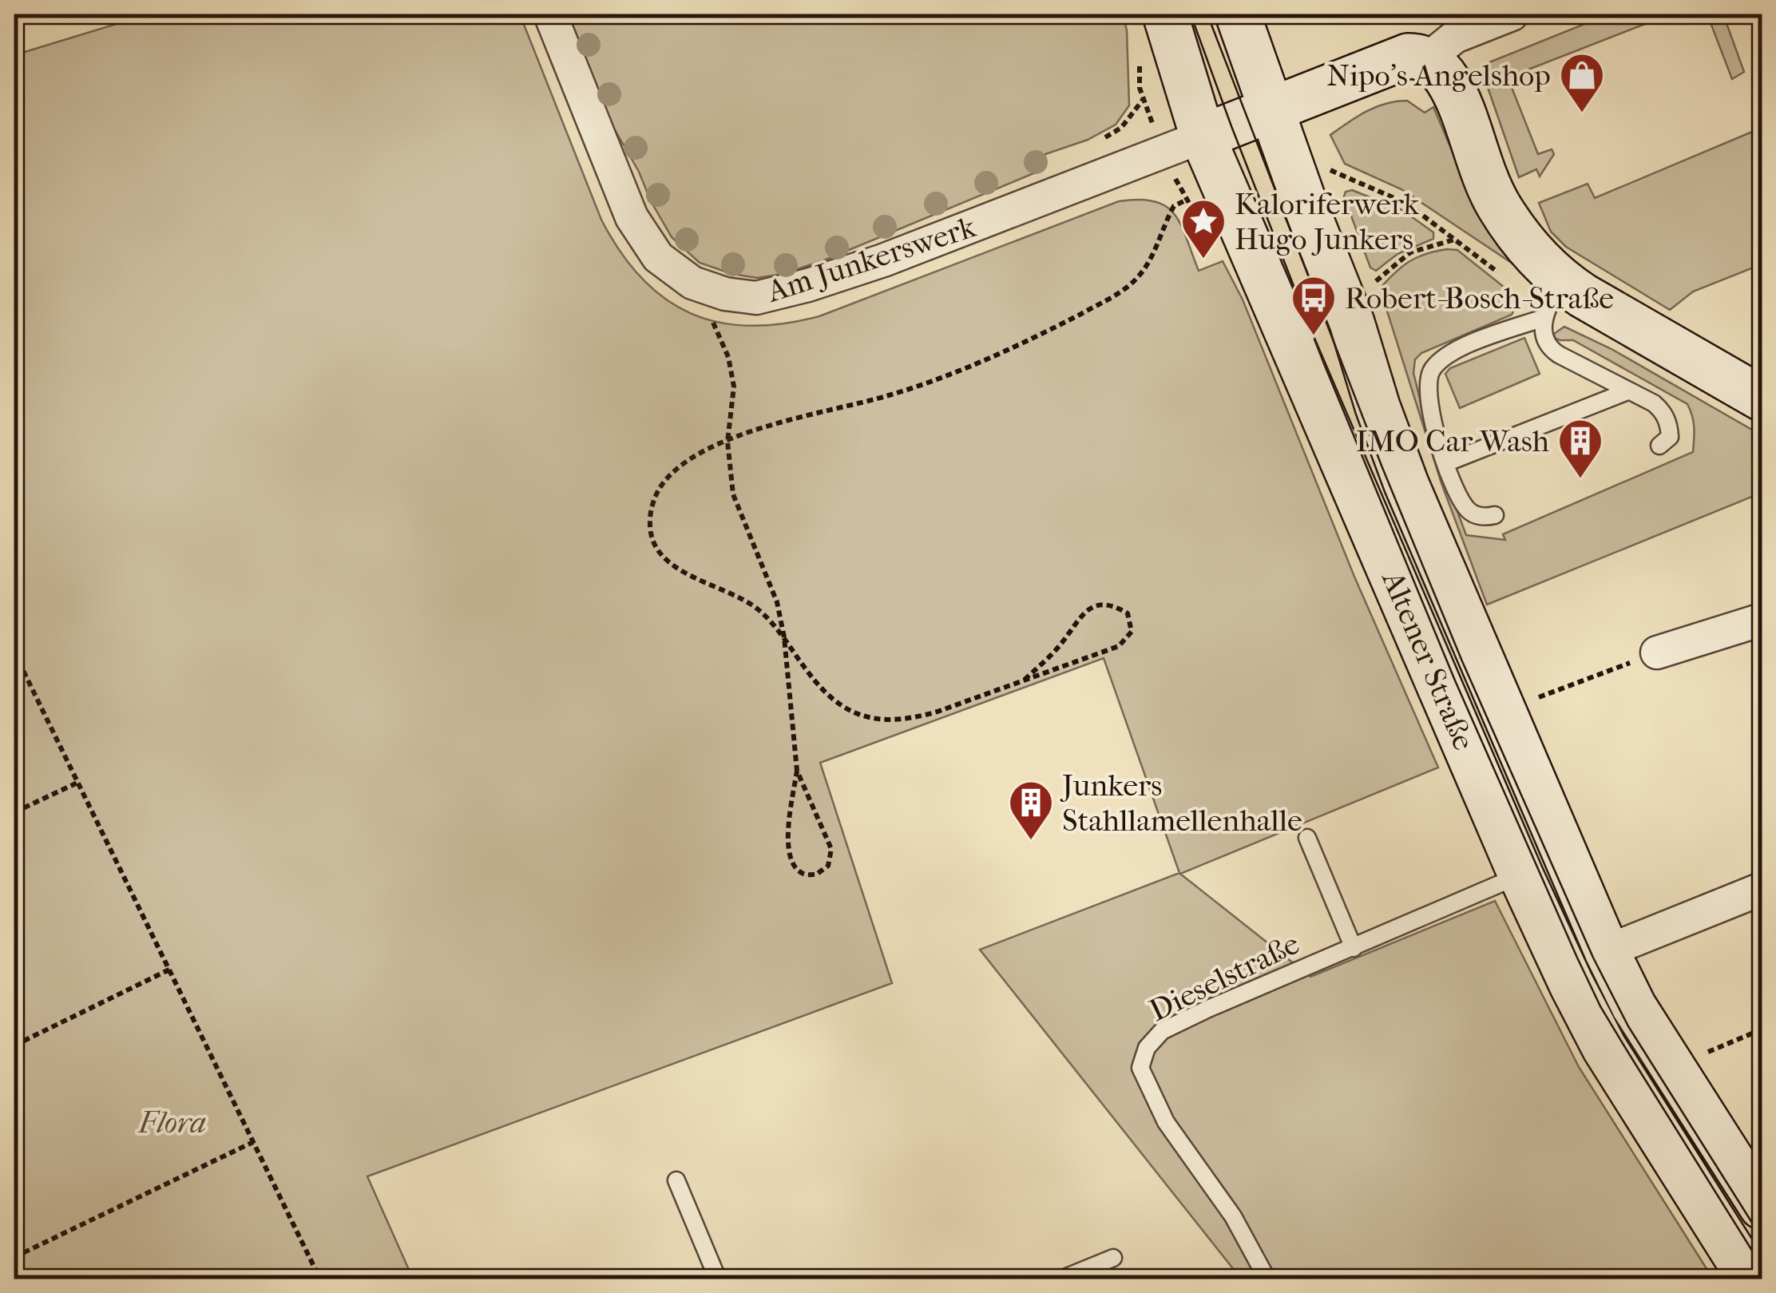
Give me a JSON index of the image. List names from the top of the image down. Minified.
{"streets":{"main road":["Altener Straße"],"street":["Am Junkerswerk"],"lane":["Dieselstraße"]},"crossings":[["Am Junkerswerk","Altener Straße"],["Altener Straße","Dieselstraße"]],"parks":["Flora"],"places":{"shop":["Nipo's Angelshop"],"place":["Kaloriferwerk Hugo Junkers"],"bus stop":["Robert-Bosch-Straße"],"building":["IMO Car Wash","Junkers Stahllamellenhalle"]}}
